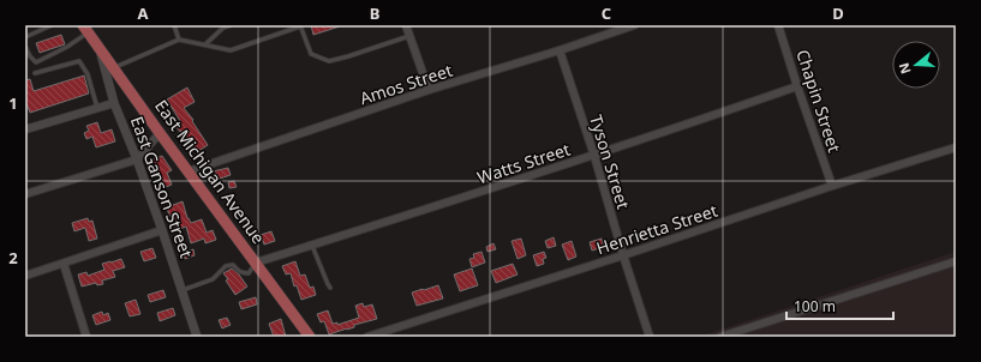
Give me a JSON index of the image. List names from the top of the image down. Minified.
{"streets":{"main road":["East Michigan Avenue"],"street":["Amos Street","Chapin Street","Tyson Street","Watts Street","East Ganson Street","Henrietta Street"]},"crossings":[["Amos Street","Tyson Street"],["Amos Street","East Michigan Avenue"],["Chapin Street","Watts Street"],["Chapin Street","Henrietta Street"],["Tyson Street","Watts Street"],["Tyson Street","Henrietta Street"],["Watts Street","East Michigan Avenue"],["East Michigan Avenue","East Ganson Street"]],"scale_bar":"100 m","north":"left","grid":{"columns":["A","B","C","D"],"rows":["1","2"]}}
